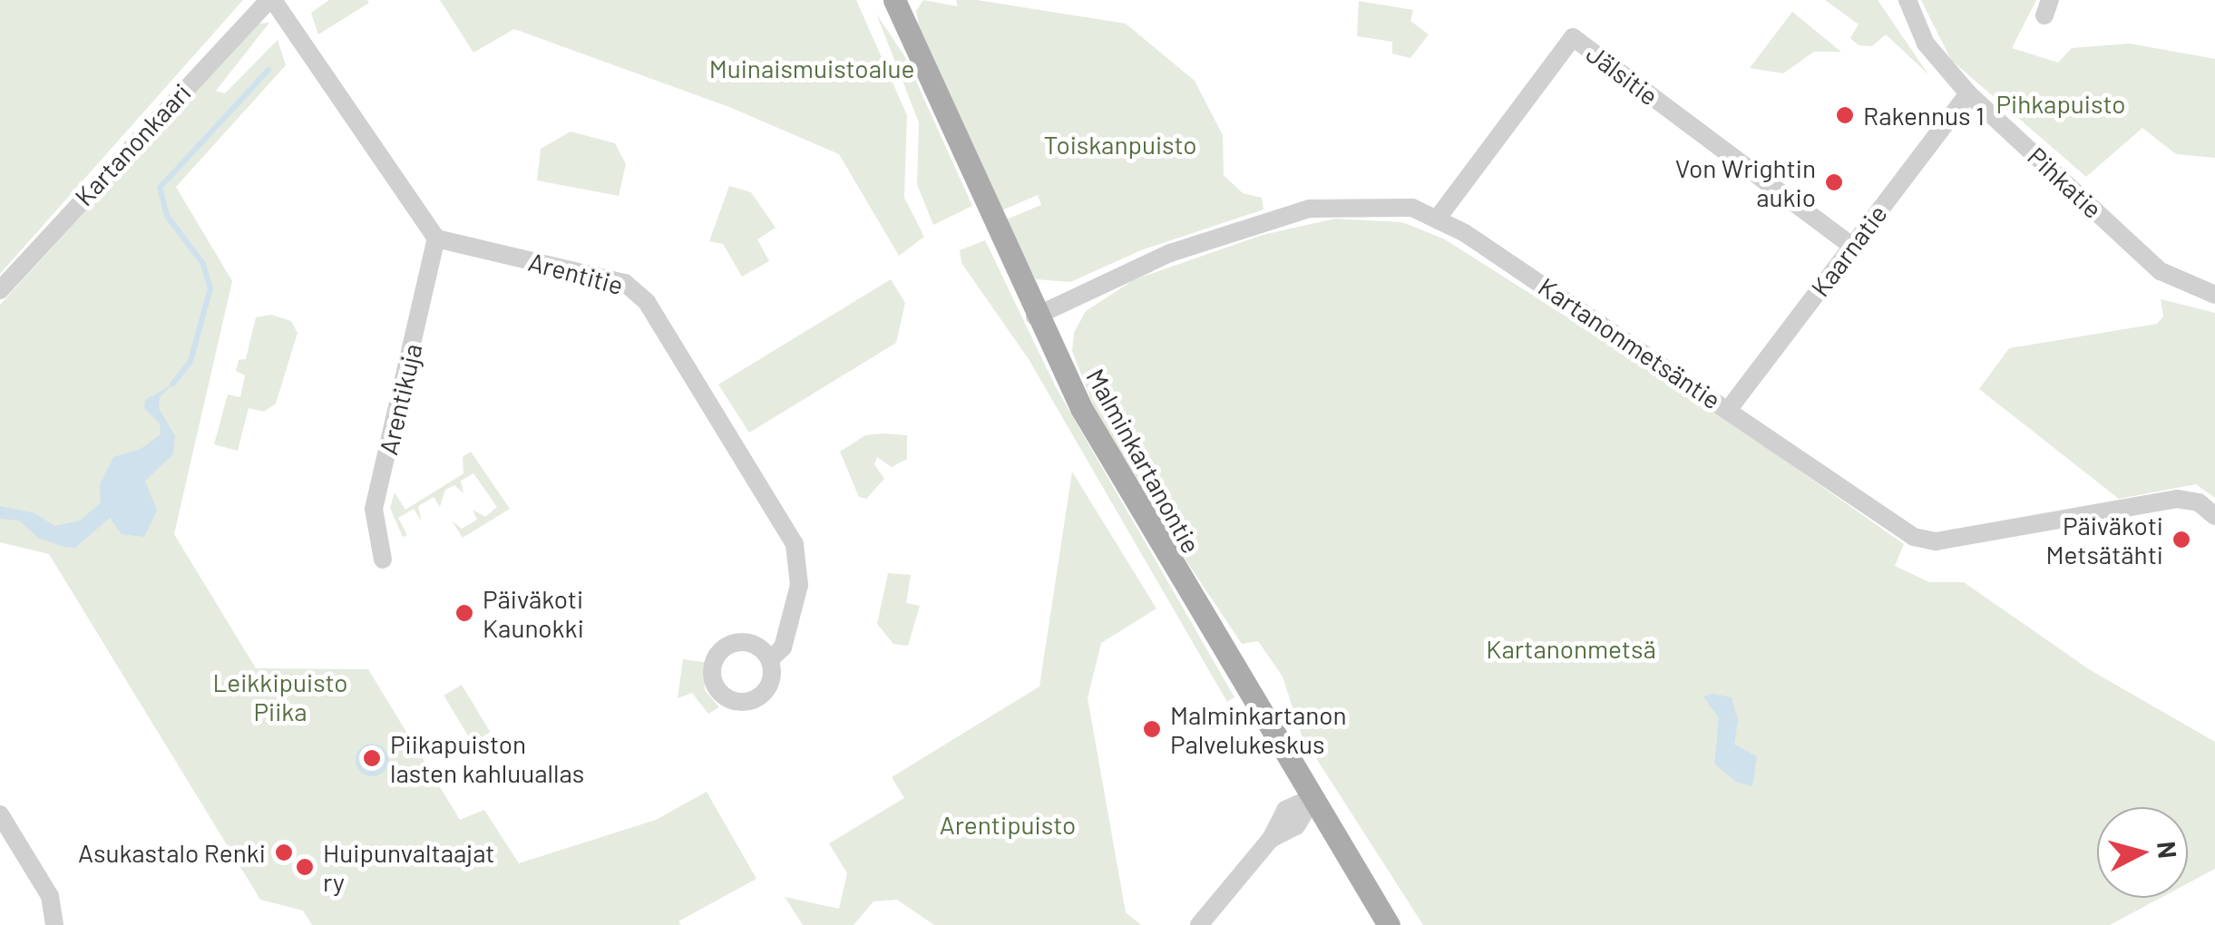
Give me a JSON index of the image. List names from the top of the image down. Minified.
{"streets":{"main road":["Malminkartanontie"],"street":["Jälsitie","Kartanonkaari","Pihkatie","Kaarnatie","Arentitie","Kartanonmetsäntie","Arentikuja"]},"crossings":[["Jälsitie","Kaarnatie"],["Jälsitie","Kartanonmetsäntie"],["Pihkatie","Kaarnatie"],["Kaarnatie","Kartanonmetsäntie"],["Arentitie","Arentikuja"],["Kartanonmetsäntie","Malminkartanontie"]],"parks":["Muinaismuistoalue","Pihkapuisto","Toiskanpuisto","Kartanonmetsä","Leikkipuisto Piika","Arentipuisto"],"places":["Rakennus 1","Von Wrightin aukio","Päiväkoti Metsätähti","Päiväkoti Kaunokki","Malminkartanon Palvelukeskus","Piikapuiston lasten kahluuallas","Asukastalo Renki","Huipunvaltaajat ry"],"north":"right"}
